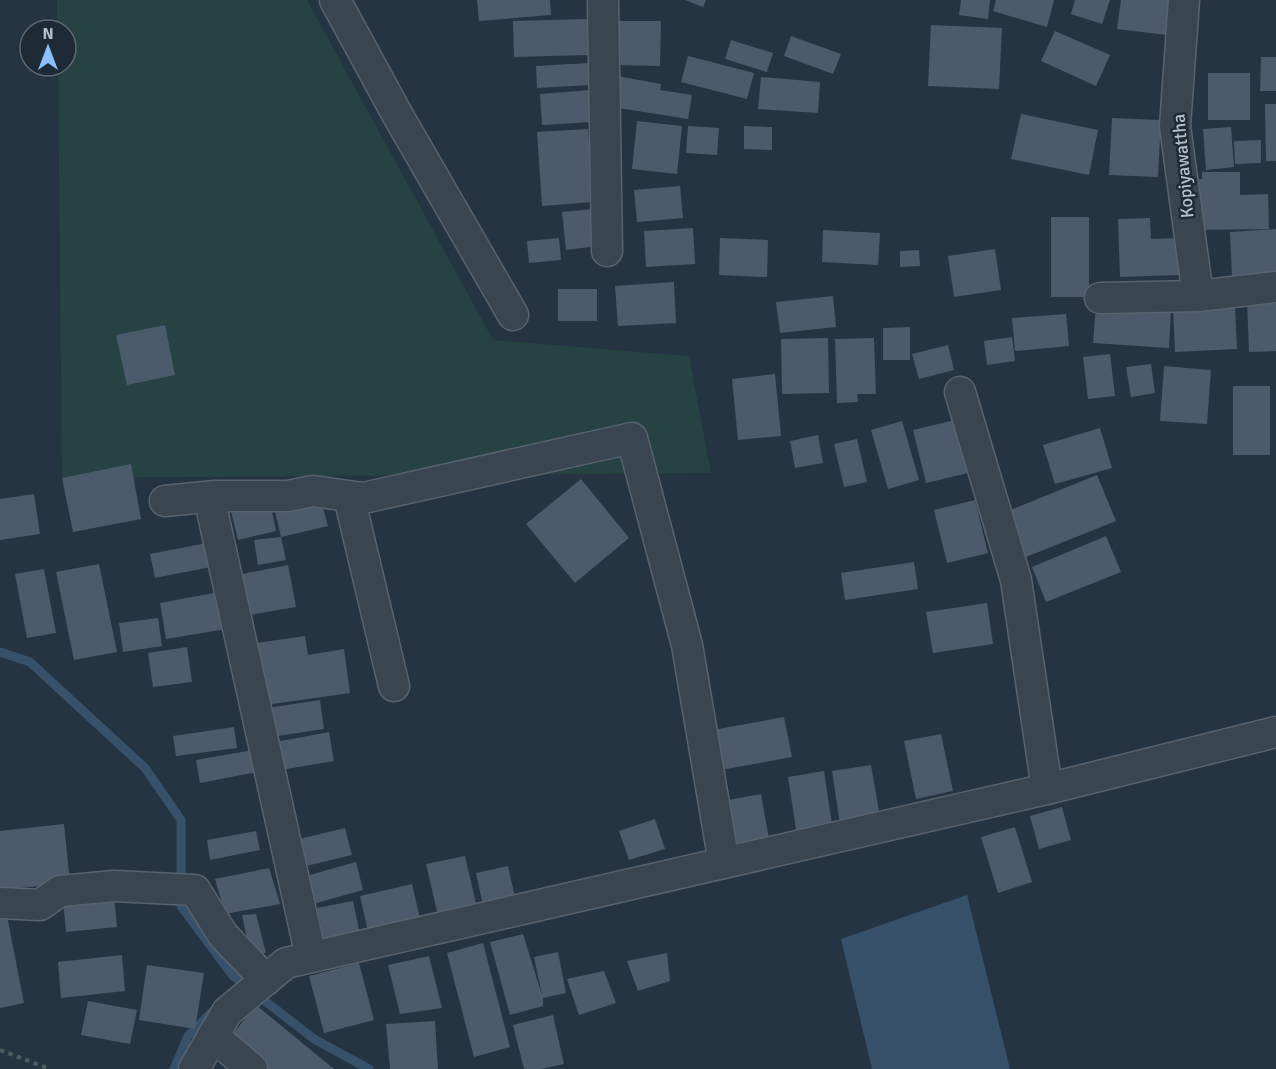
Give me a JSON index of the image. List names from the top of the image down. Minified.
{"streets":{"street":["Kopiyawattha"]},"north":"top"}
